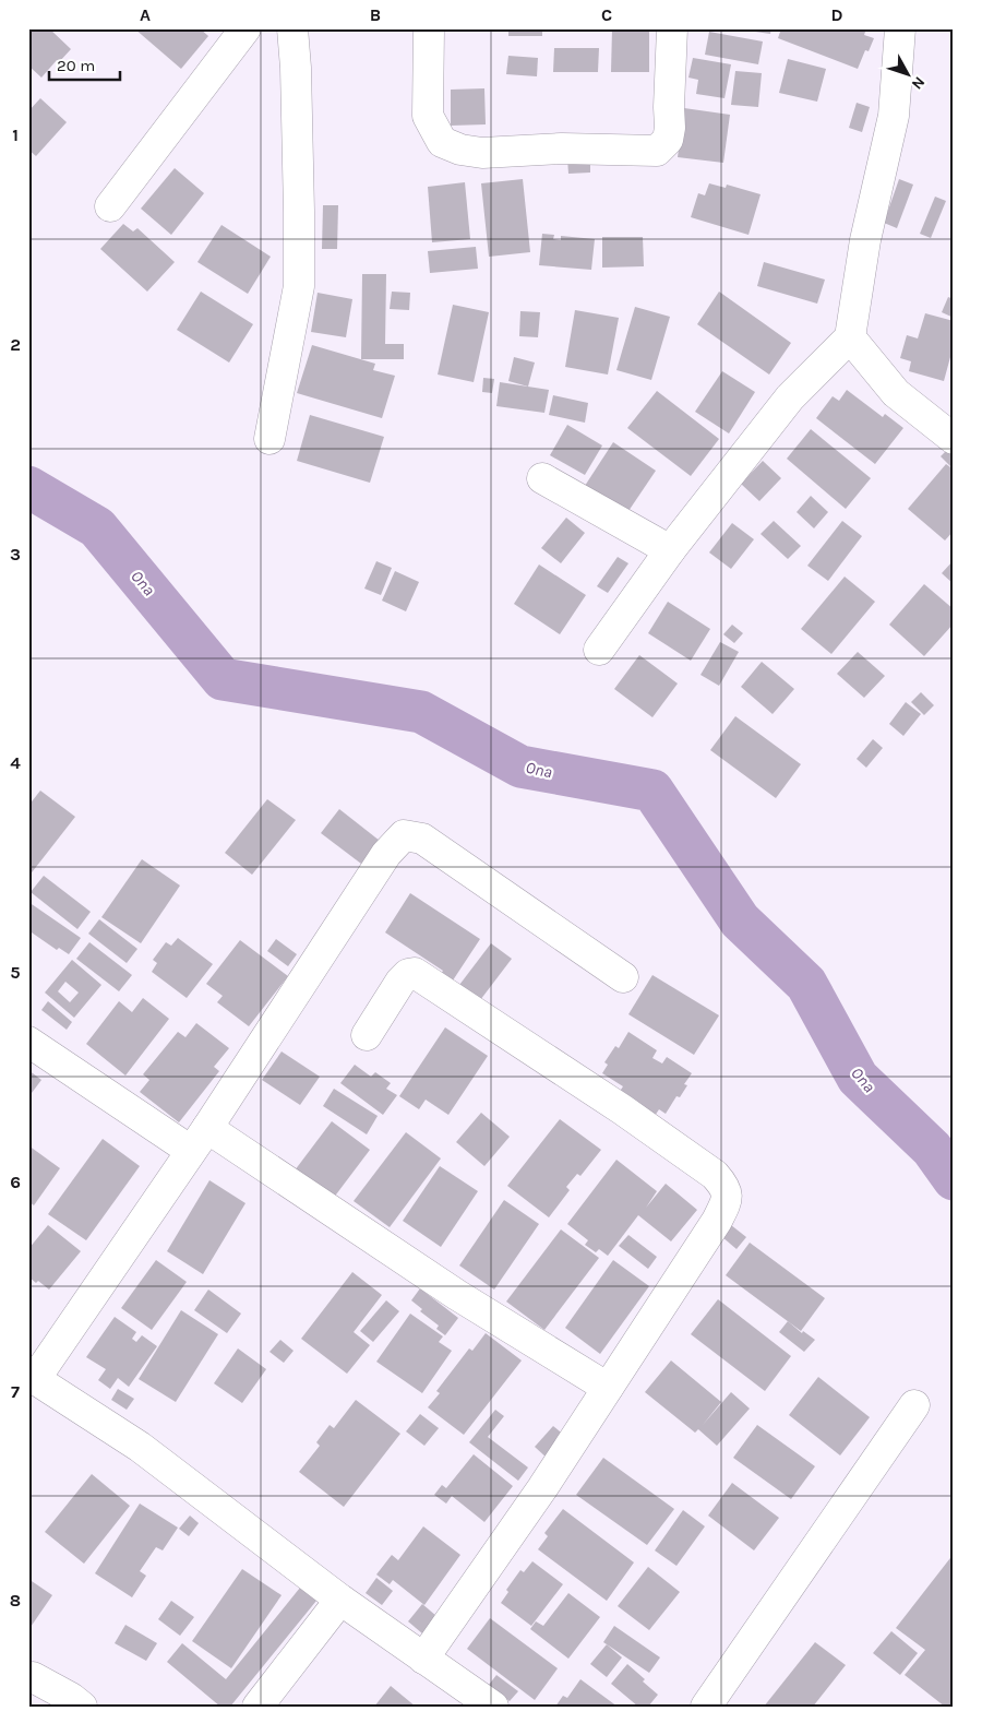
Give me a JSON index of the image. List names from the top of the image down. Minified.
{"water":["Ona"],"scale_bar":"20 m","north":"bottom right","grid":{"columns":["A","B","C","D"],"rows":["1","2","3","4","5","6","7","8"]}}
